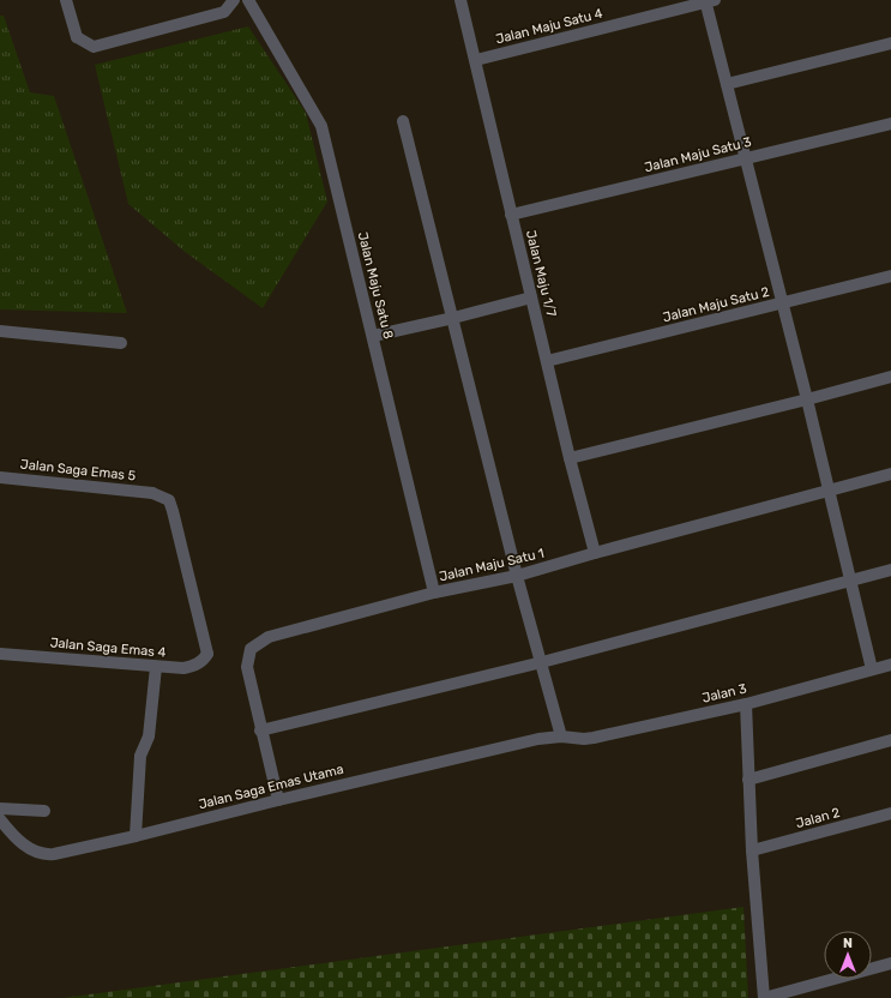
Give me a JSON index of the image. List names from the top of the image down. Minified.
{"streets":{"street":["Jalan Maju Satu 4","Jalan Maju Satu 3","Jalan Maju 1/7","Jalan Maju Satu 8","Jalan Maju Satu 2","Jalan Saga Emas 5","Jalan Maju Satu 1","Jalan Saga Emas 4","Jalan 3","Jalan Saga Emas Utama","Jalan 2"]},"crossings":[["Jalan Maju Satu 4","Jalan Maju 1/7"],["Jalan Maju Satu 3","Jalan Maju 1/7"],["Jalan Maju 1/7","Jalan Maju Satu 2"],["Jalan Maju 1/7","Jalan Maju Satu 1"],["Jalan Maju Satu 8","Jalan Maju Satu 1"],["Jalan Saga Emas 5","Jalan Saga Emas 4"],["Jalan Maju Satu 1","Jalan Saga Emas Utama"],["Jalan 3","Jalan Saga Emas Utama"]],"north":"top"}
